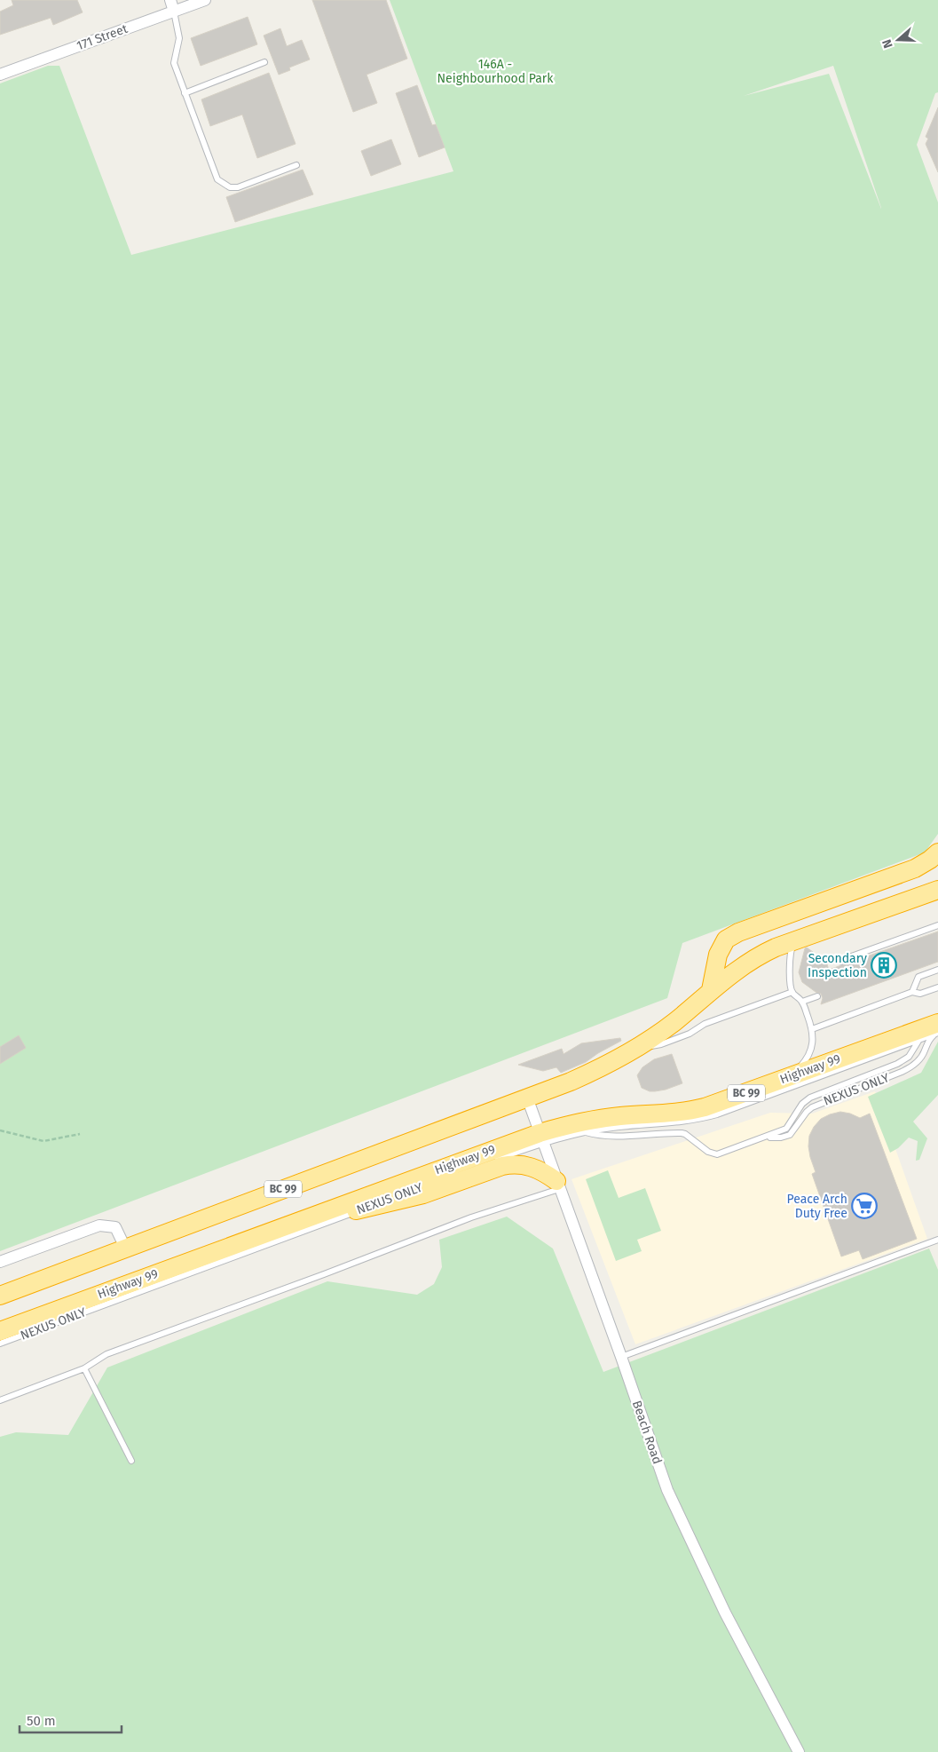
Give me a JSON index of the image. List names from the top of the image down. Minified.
{"streets":{"highway":["Highway 99","BC 99"],"street":["171 Street","Beach Road"],"lane":["NEXUS ONLY"]},"crossings":[["Highway 99","NEXUS ONLY"],["Highway 99","Beach Road"],["NEXUS ONLY","Beach Road"],["BC 99","Beach Road"]],"parks":["146A - Neighbourhood Park"],"places":{"building":["Secondary Inspection"],"supermarket":["Peace Arch Duty Free"]},"scale_bar":"50 m","north":"left"}
